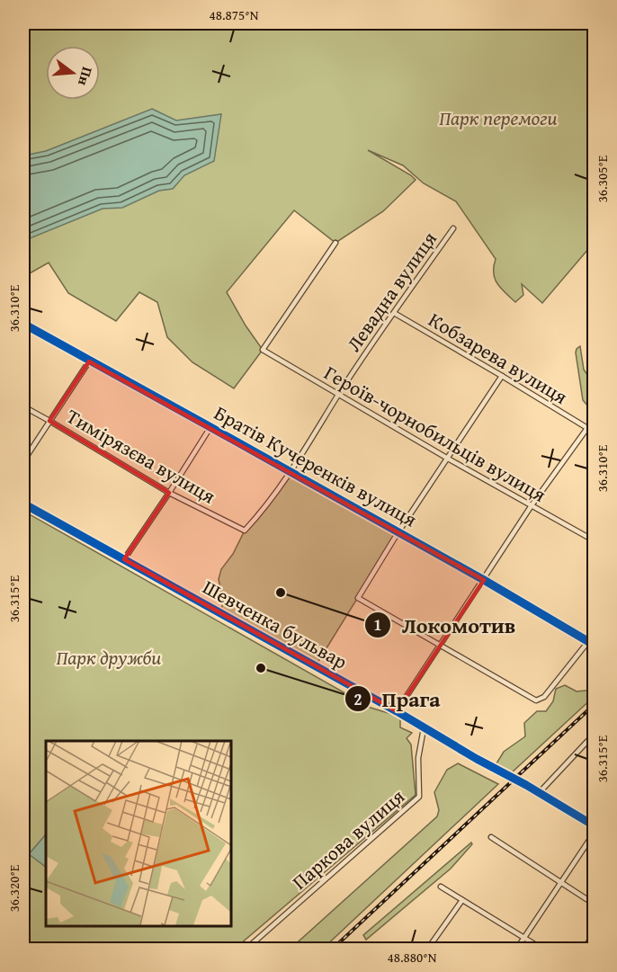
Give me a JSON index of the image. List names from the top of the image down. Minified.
{"streets":{"street":["Левадна вулиця","Кобзарева вулиця","Героїв-чорнобильців вулиця","Тимірязєва вулиця","Братів Кучеренків вулиця","Шевченка бульвар","Паркова вулиця"]},"crossings":[["Левадна вулиця","Кобзарева вулиця"],["Левадна вулиця","Героїв-чорнобильців вулиця"],["Левадна вулиця","Тимірязєва вулиця"],["Левадна вулиця","Братів Кучеренків вулиця"],["Кобзарева вулиця","Героїв-чорнобильців вулиця"],["Шевченка бульвар","Паркова вулиця"]],"parks":["Парк перемоги","Парк дружби"],"places":["Локомотив","Прага"],"north":"right","coordinates":["48.875°N","36.305°E","36.310°E","36.315°E","36.320°E","48.880°N"]}
